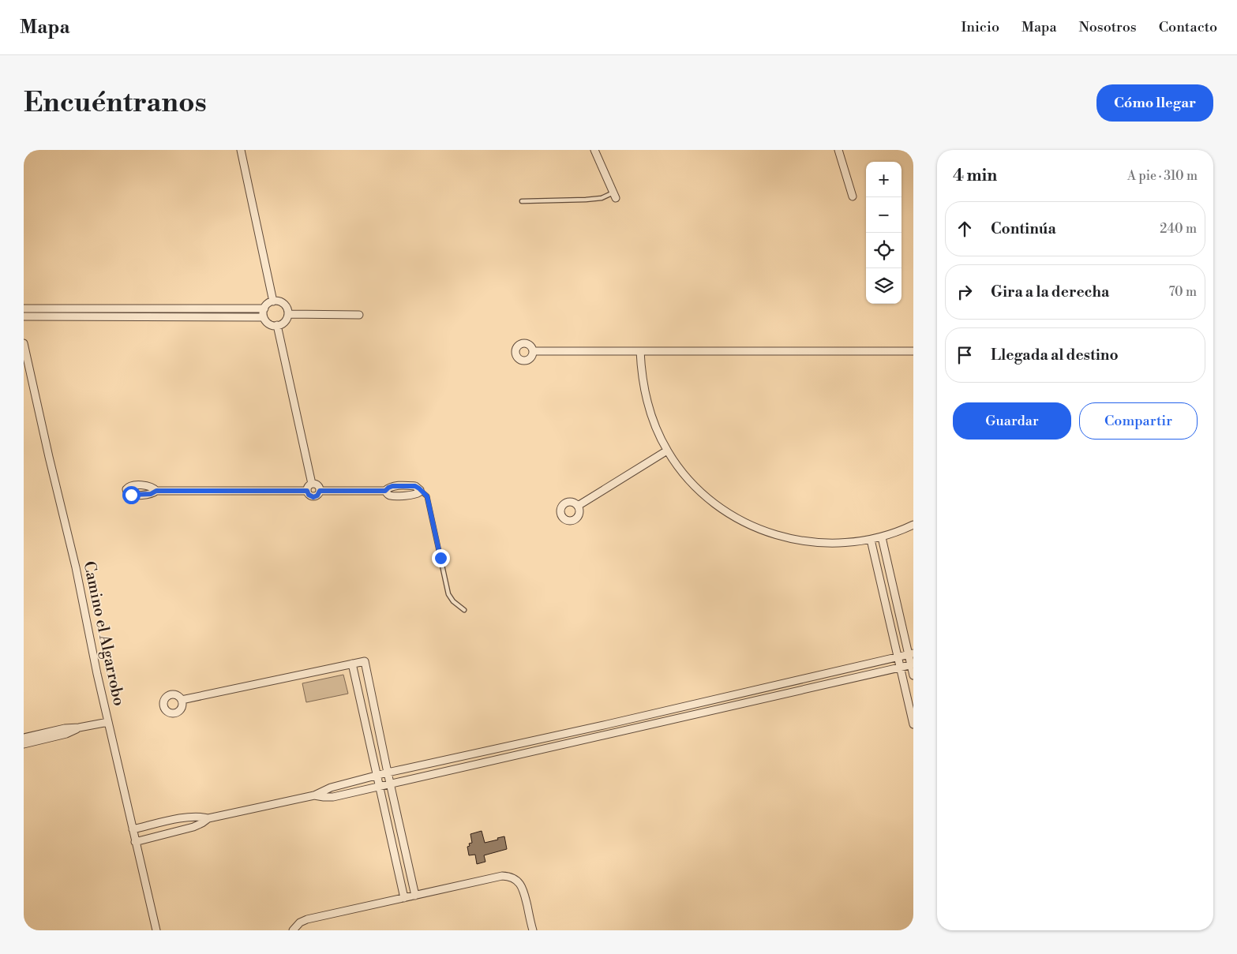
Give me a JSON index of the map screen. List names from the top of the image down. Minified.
{"streets":{"street":["Camino el Algarrobo"]},"page":{"header":"Mapa","nav":["Inicio","Mapa","Nosotros","Contacto"],"buttons":["Cómo llegar",["Guardar","Compartir"]],"title":"Encuéntranos","heading":["4 min","A pie · 310 m"],"map_buttons":["+","−"],"list":[["Continúa","240 m"],["Gira a la derecha","70 m"],"Llegada al destino"]}}
